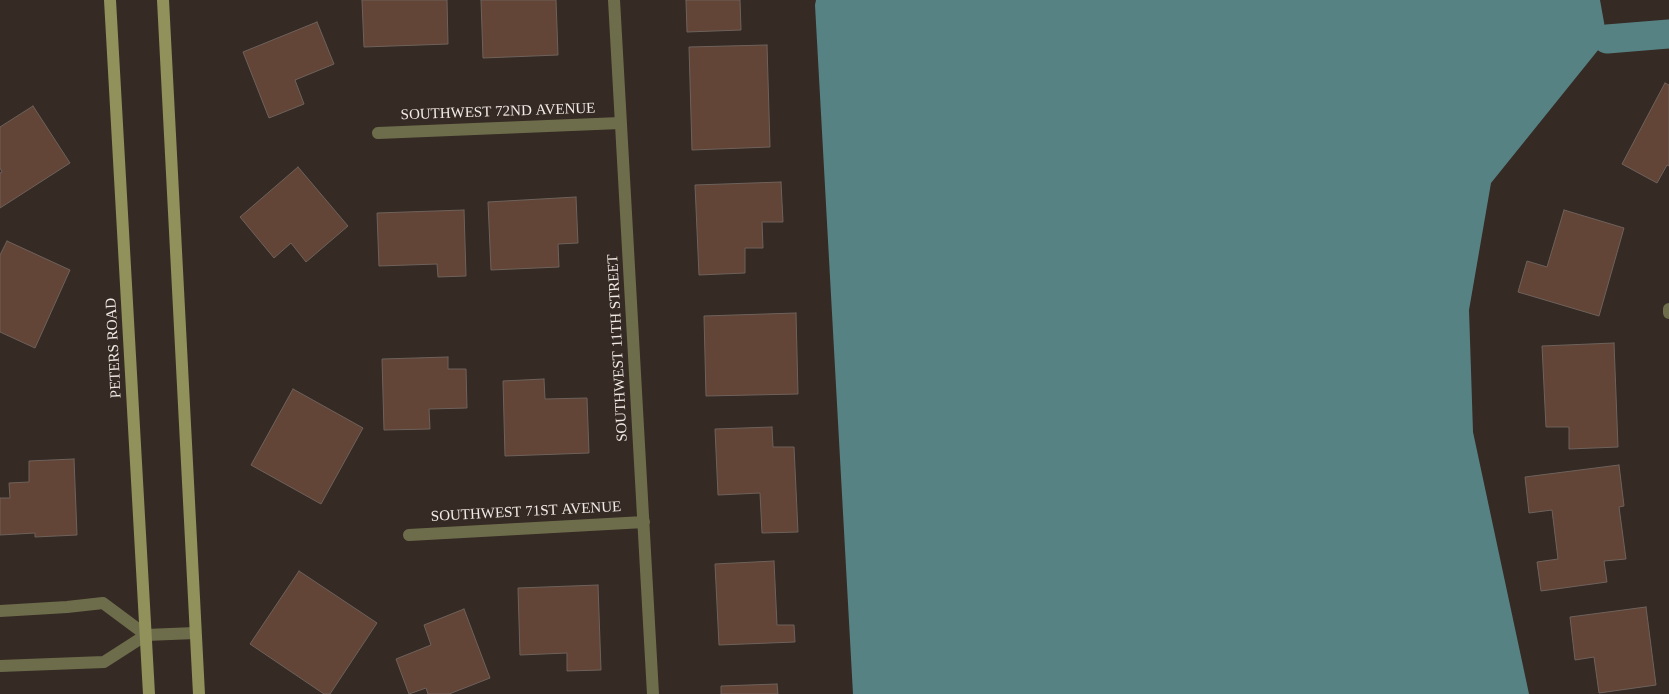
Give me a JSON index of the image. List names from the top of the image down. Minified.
{"streets":{"main road":["PETERS ROAD"],"street":["SOUTHWEST 72ND AVENUE","SOUTHWEST 11TH STREET","SOUTHWEST 71ST AVENUE"]},"crossings":[["SOUTHWEST 72ND AVENUE","SOUTHWEST 11TH STREET"],["SOUTHWEST 11TH STREET","SOUTHWEST 71ST AVENUE"]]}
